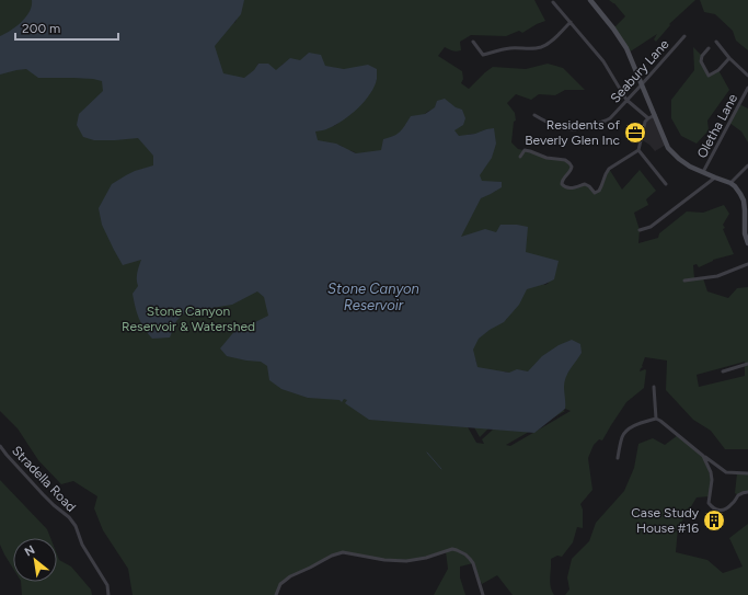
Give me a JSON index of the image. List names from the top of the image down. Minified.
{"streets":{"street":["Seabury Lane","Oletha Lane","Stradella Road"]},"water":["Stone Canyon Reservoir"],"parks":["Stone Canyon Reservoir & Watershed"],"places":{"office":["Residents of Beverly Glen Inc"],"building":["Case Study House #16"]},"scale_bar":"200 m","north":"top left"}
